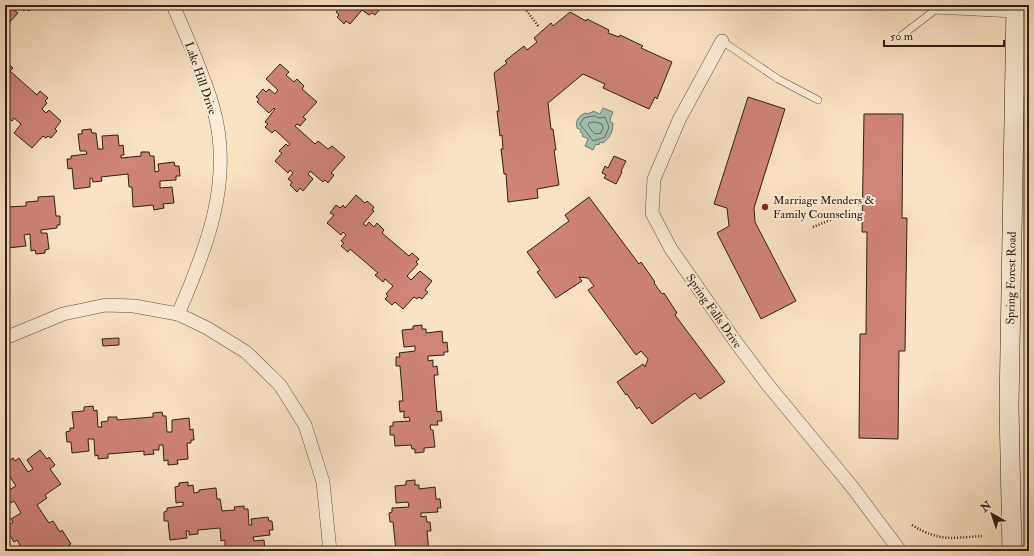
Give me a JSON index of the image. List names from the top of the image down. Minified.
{"streets":{"main road":["Spring Forest Road"],"street":["Lake Hill Drive","Spring Falls Drive"]},"places":["Marriage Menders & Family Counseling"],"scale_bar":"50 m","north":"top left"}
